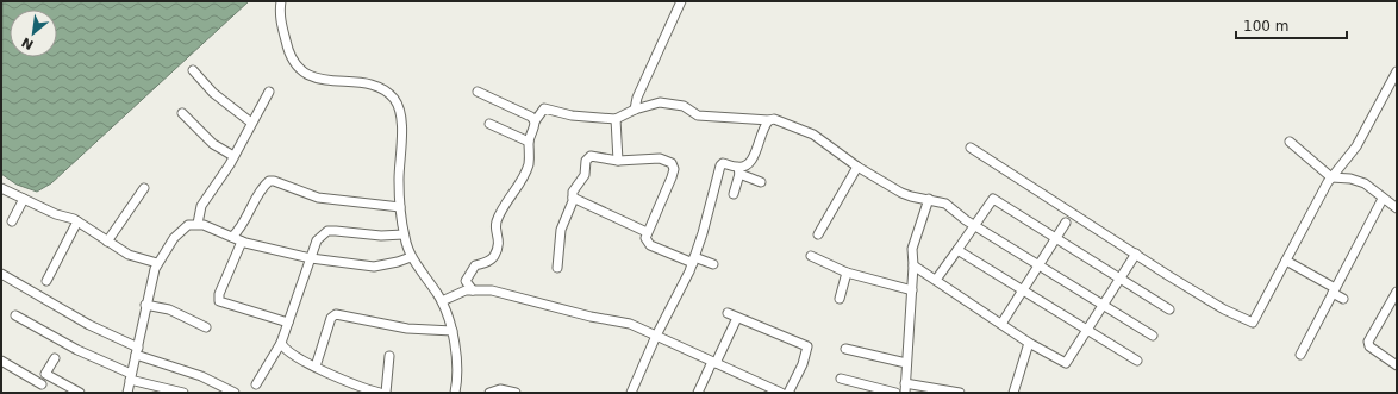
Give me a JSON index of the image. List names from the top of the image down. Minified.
{"scale_bar":"100 m","north":"bottom left"}
